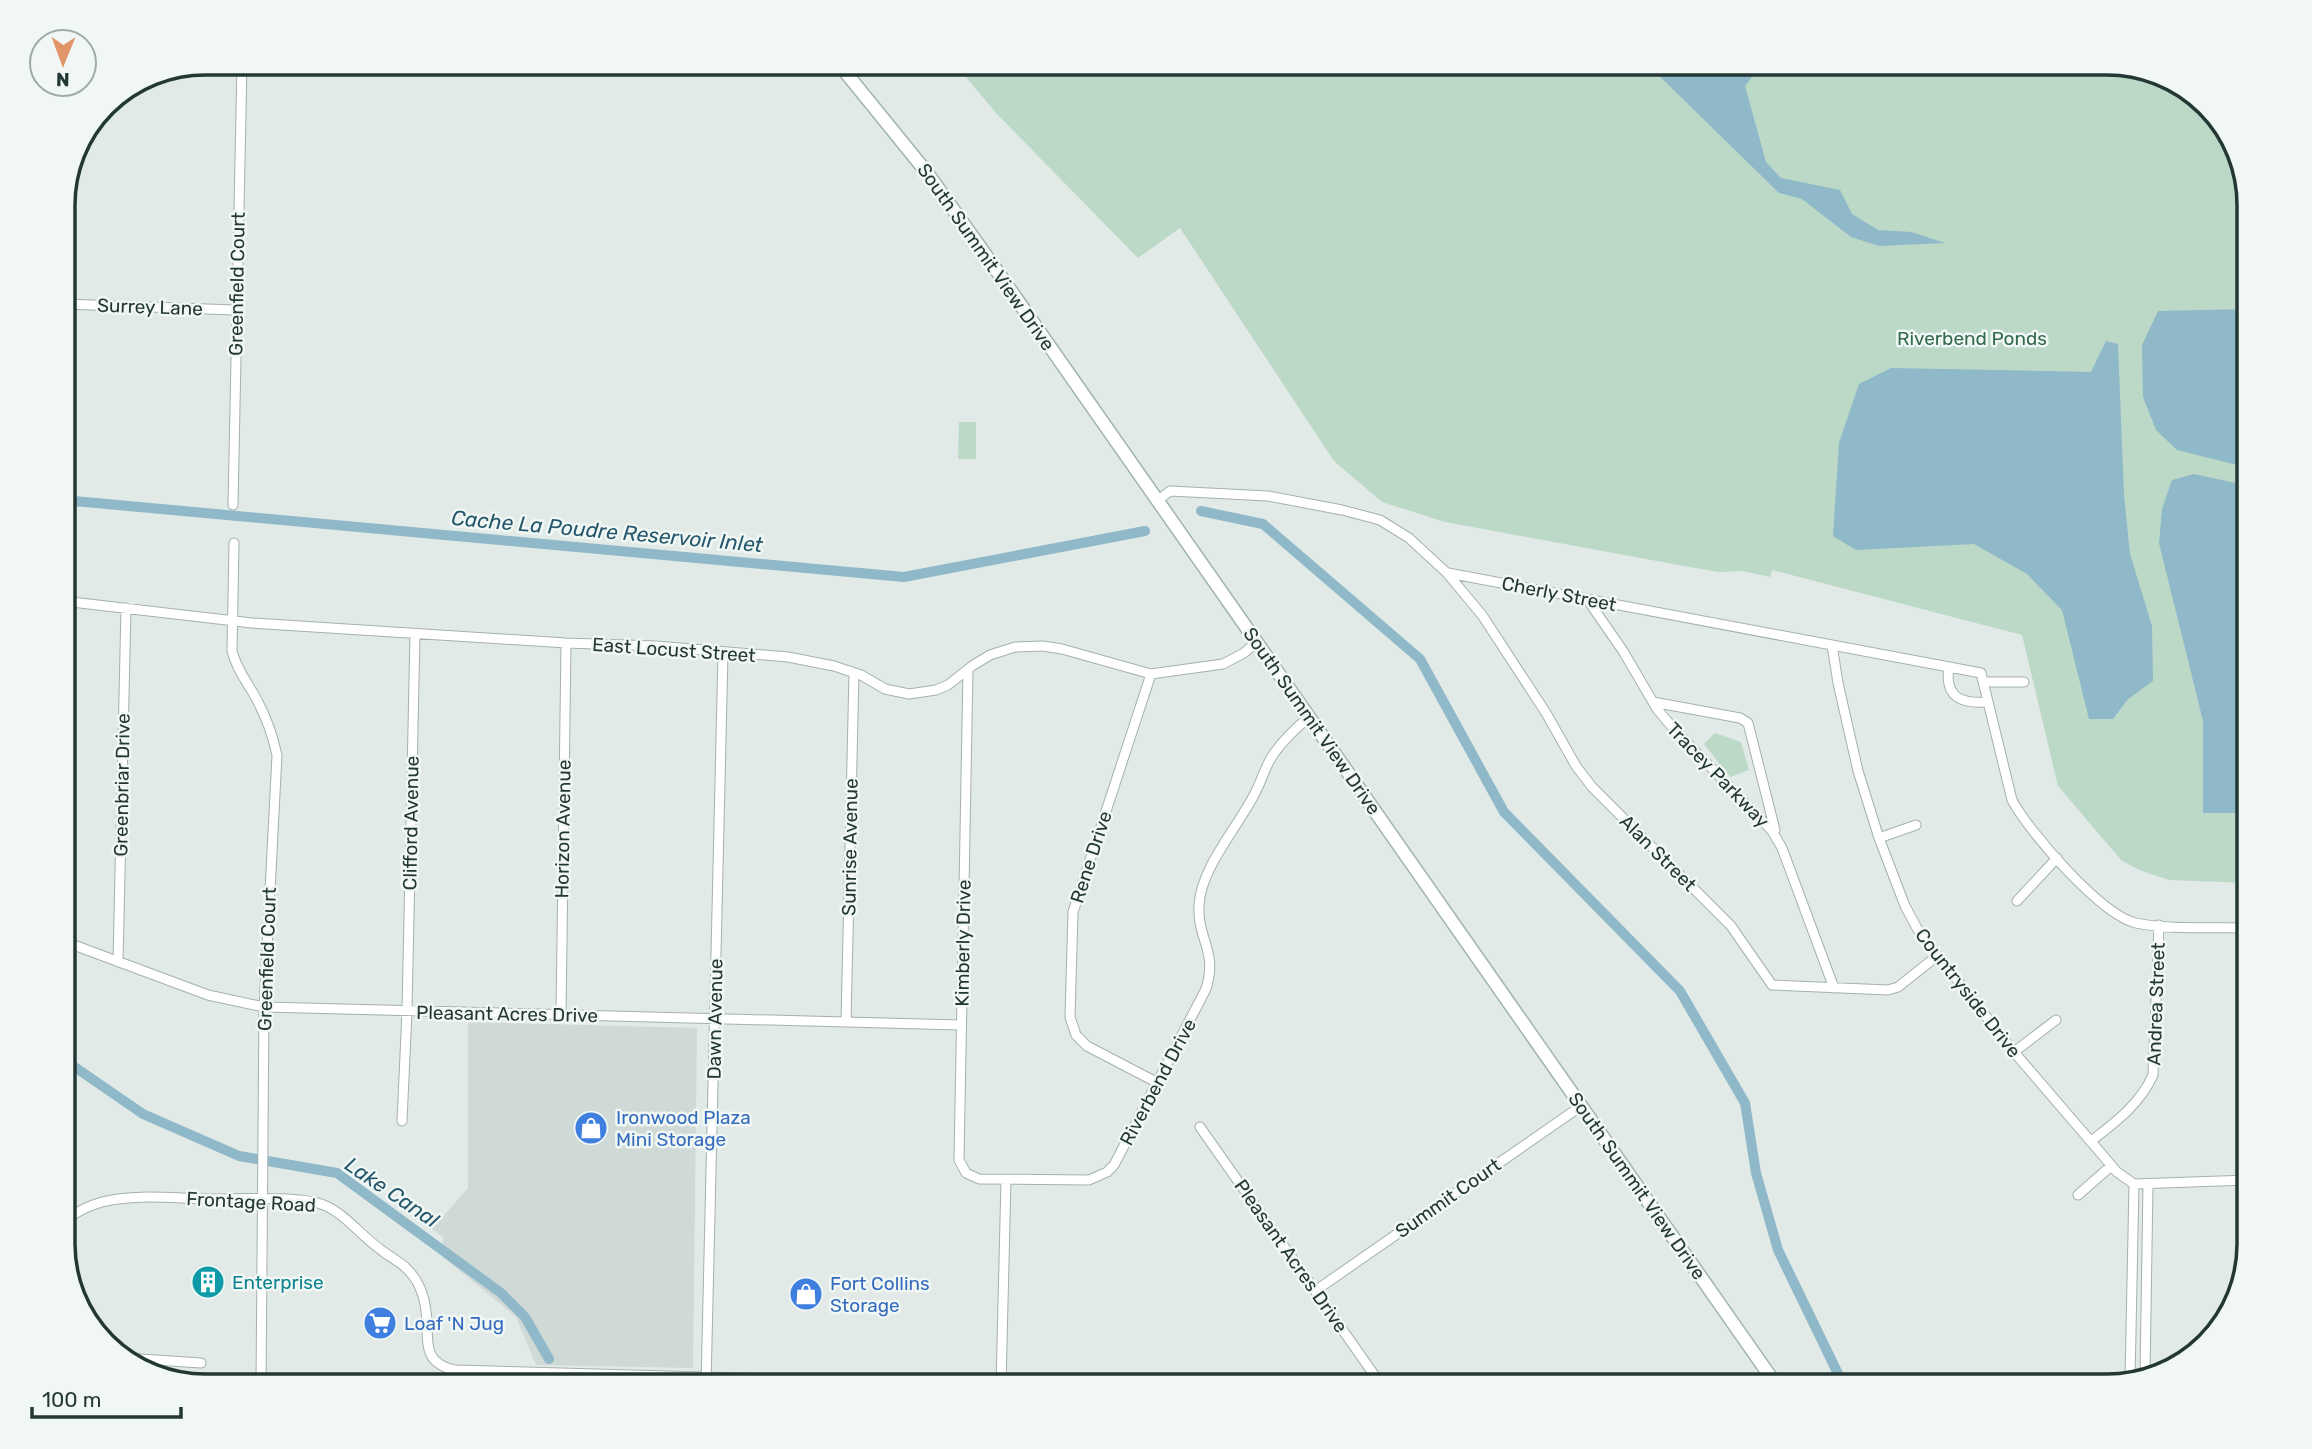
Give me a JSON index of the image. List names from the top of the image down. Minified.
{"streets":{"street":["South Summit View Drive","Greenfield Court","Surrey Lane","Cherly Street","East Locust Street","Tracey Parkway","Greenbriar Drive","Clifford Avenue","Horizon Avenue","Sunrise Avenue","Alan Street","Rene Drive","Kimberly Drive","Countryside Drive","Andrea Street","Pleasant Acres Drive","Dawn Avenue","Riverbend Drive","Summit Court","Frontage Road"]},"crossings":[["South Summit View Drive","East Locust Street"],["South Summit View Drive","Riverbend Drive"],["South Summit View Drive","Summit Court"],["Greenfield Court","Surrey Lane"],["Greenfield Court","East Locust Street"],["Greenfield Court","Pleasant Acres Drive"],["Greenfield Court","Frontage Road"],["Cherly Street","Tracey Parkway"],["Cherly Street","Alan Street"],["Cherly Street","Countryside Drive"],["East Locust Street","Greenbriar Drive"],["East Locust Street","Clifford Avenue"],["East Locust Street","Horizon Avenue"],["East Locust Street","Sunrise Avenue"],["East Locust Street","Rene Drive"],["East Locust Street","Kimberly Drive"],["East Locust Street","Dawn Avenue"],["Tracey Parkway","Alan Street"],["Greenbriar Drive","Pleasant Acres Drive"],["Clifford Avenue","Pleasant Acres Drive"],["Horizon Avenue","Pleasant Acres Drive"],["Sunrise Avenue","Pleasant Acres Drive"],["Alan Street","Countryside Drive"],["Rene Drive","Riverbend Drive"],["Kimberly Drive","Pleasant Acres Drive"],["Kimberly Drive","Riverbend Drive"],["Countryside Drive","Andrea Street"],["Pleasant Acres Drive","Dawn Avenue"],["Pleasant Acres Drive","Summit Court"]],"water":["Cache La Poudre Reservoir Inlet","Lake Canal"],"parks":["Riverbend Ponds"],"places":{"shop":["Ironwood Plaza Mini Storage","Fort Collins Storage"],"building":["Enterprise"],"supermarket":["Loaf 'N Jug"]},"scale_bar":"100 m","north":"bottom"}
